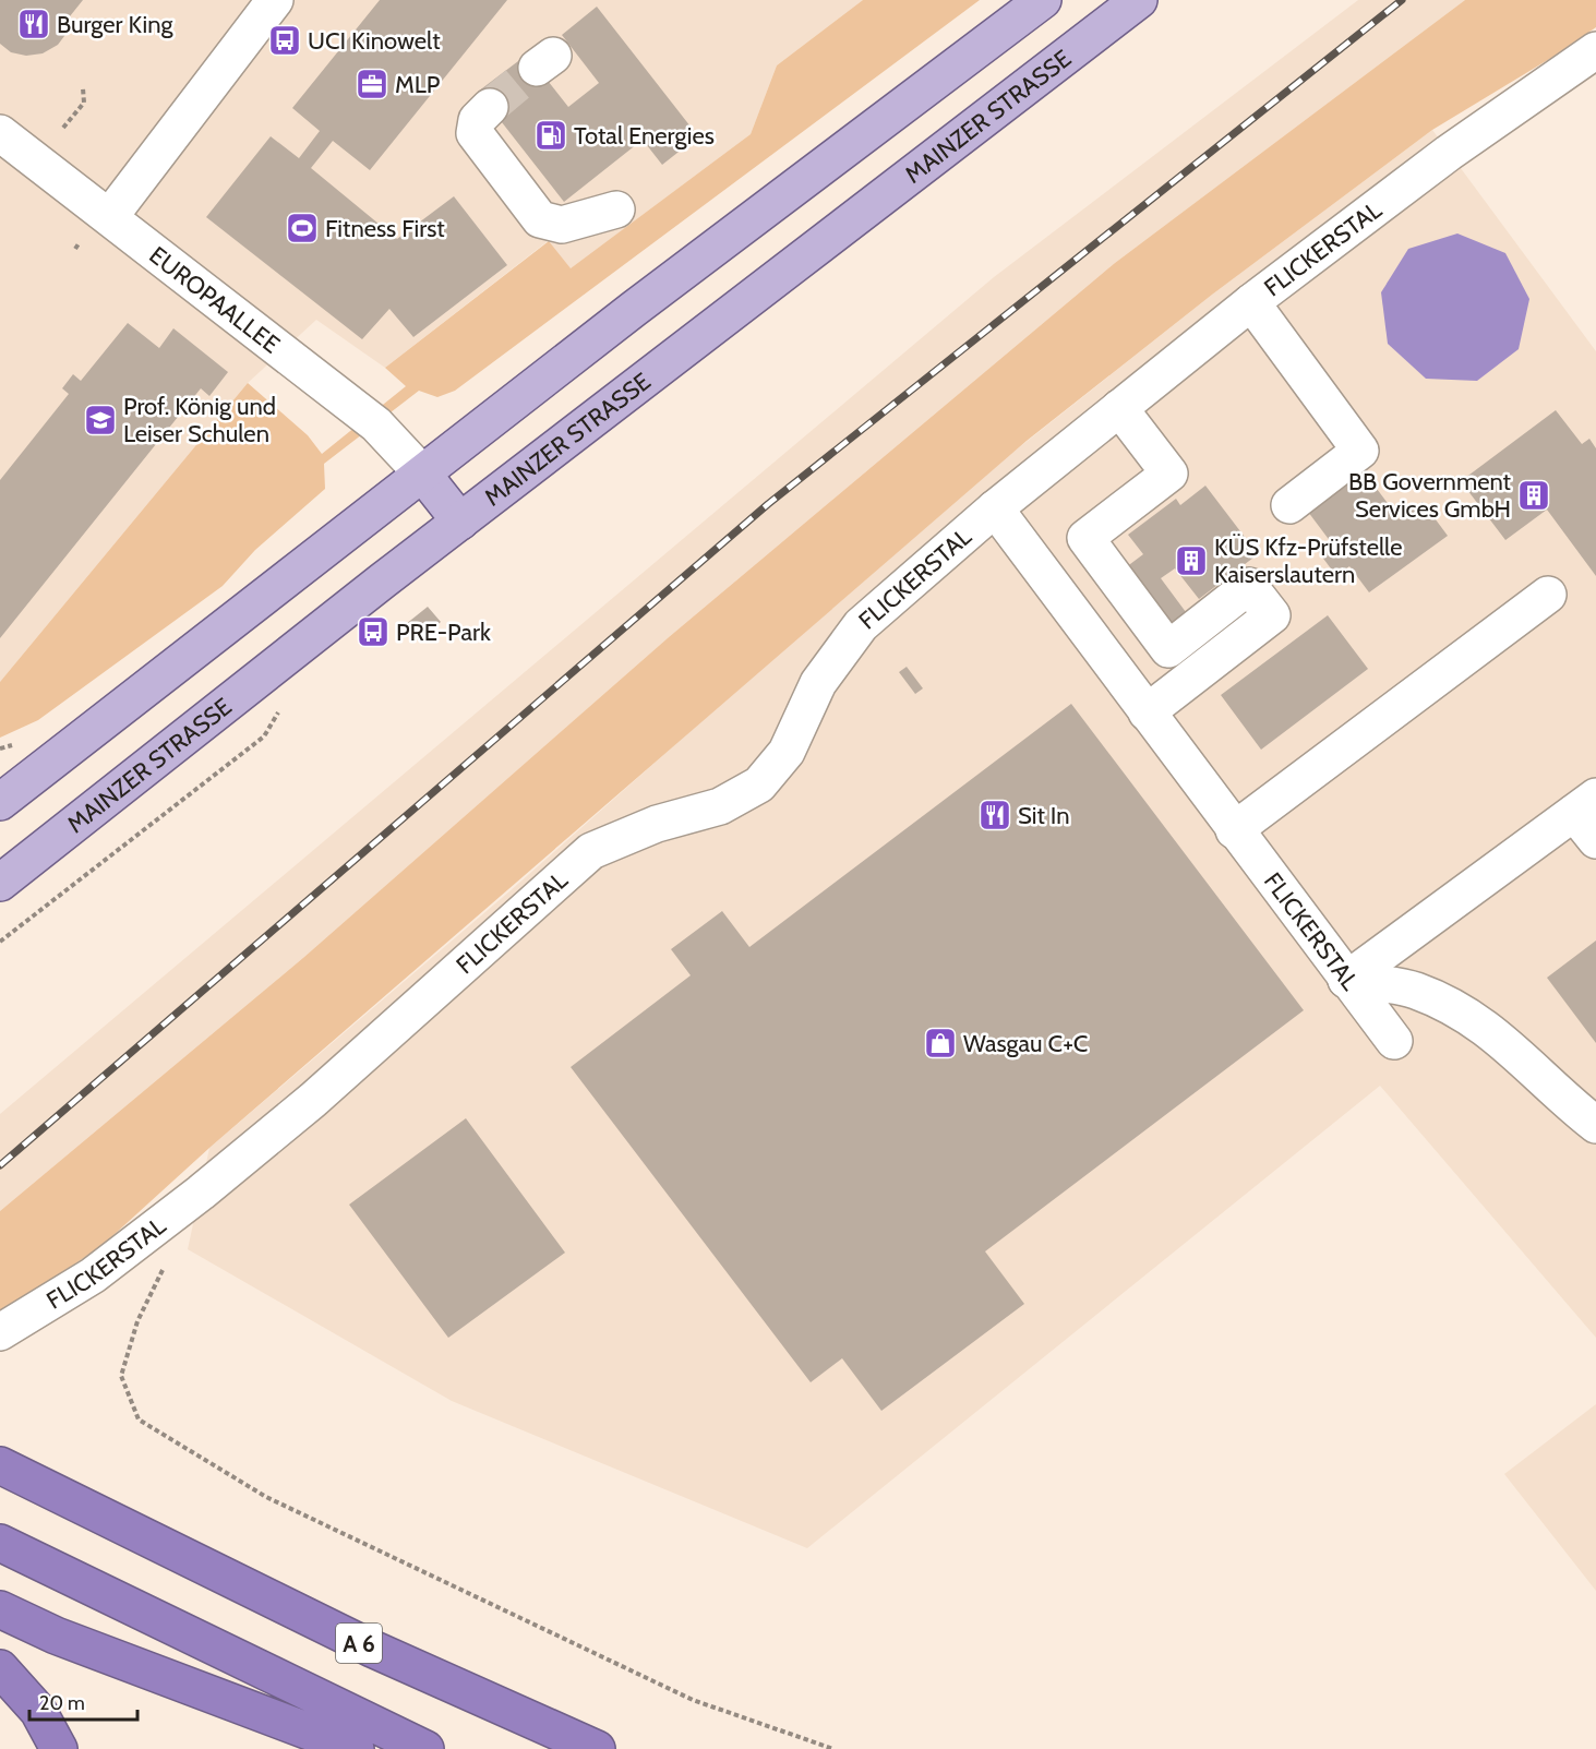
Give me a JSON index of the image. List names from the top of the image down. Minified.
{"streets":{"highway":["A 6"],"main road":["MAINZER STRASSE"],"street":["FLICKERSTAL","EUROPAALLEE"]},"places":{"restaurant":["Burger King","Sit In"],"bus stop":["UCI Kinowelt","PRE-Park"],"office":["MLP"],"fuel station":["Total Energies"],"sports":["Fitness First"],"school or university":["Prof. König und Leiser Schulen"],"building":["BB Government Services GmbH","KÜS Kfz-Prüfstelle Kaiserslautern"],"shop":["Wasgau C+C"]},"scale_bar":"20 m"}
